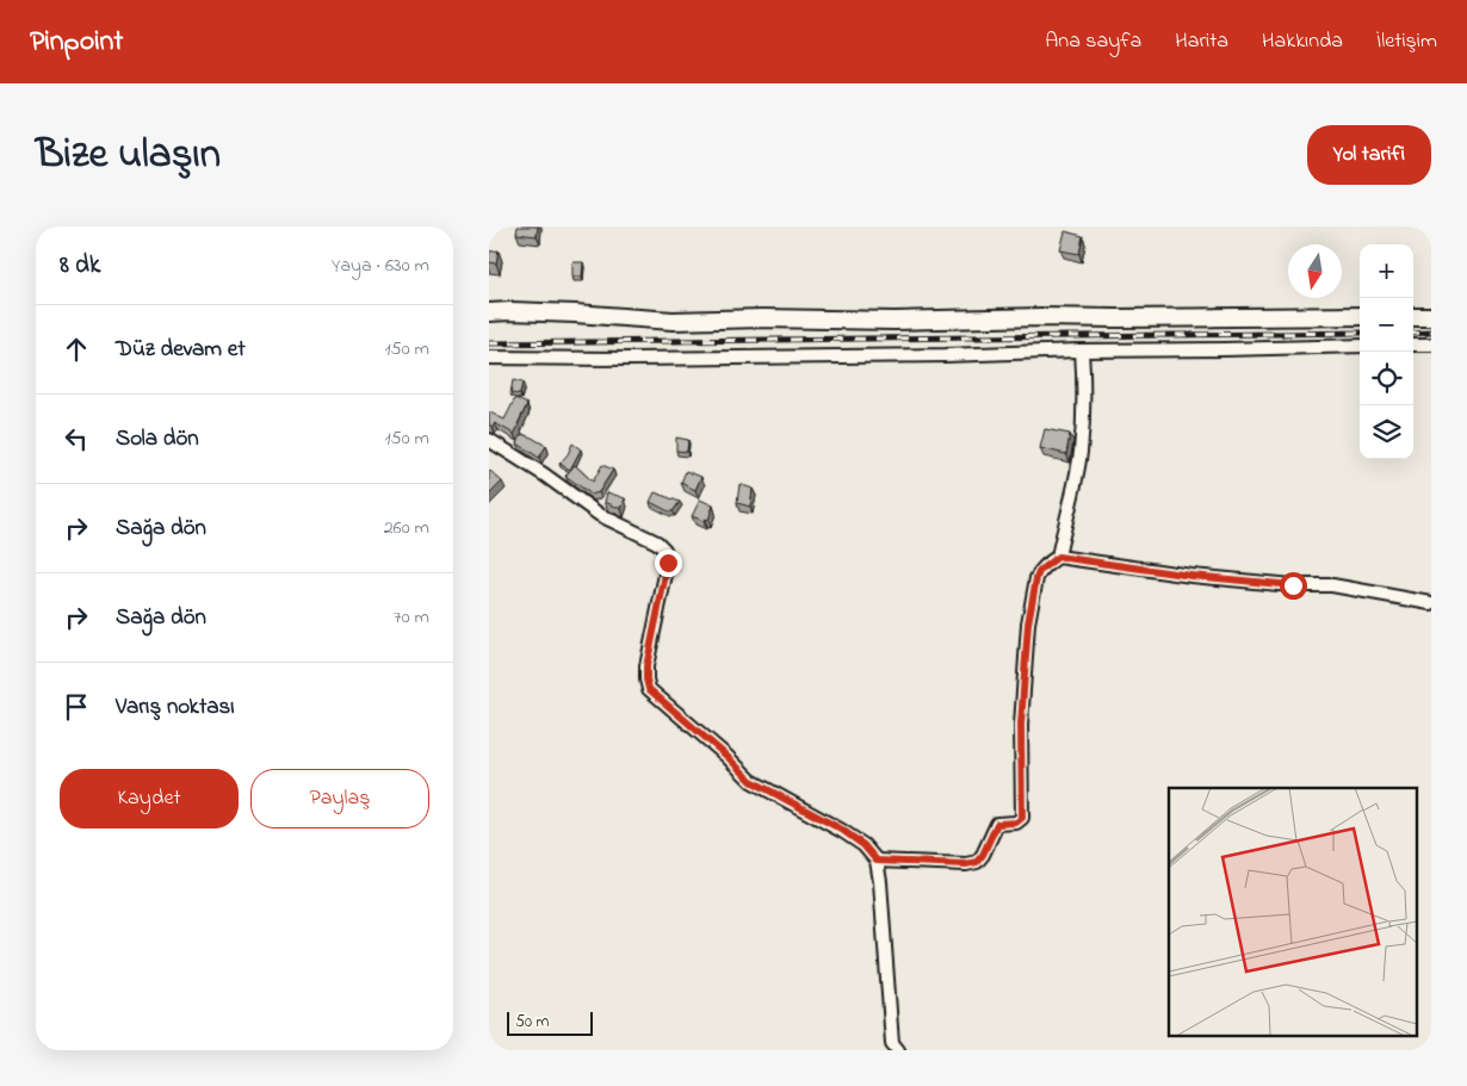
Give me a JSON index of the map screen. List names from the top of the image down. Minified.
{"scale_bar":"50 m","north":"bottom","page":{"header":"Pinpoint","nav":["Ana sayfa","Harita","Hakkında","İletişim"],"title":"Bize ulaşın","buttons":["Yol tarifi",["Kaydet","Paylaş"]],"heading":["8 dk","Yaya · 630 m"],"map_buttons":["+","−"],"list":[["Düz devam et","150 m"],["Sola dön","150 m"],["Sağa dön","260 m"],["Sağa dön","70 m"],"Varış noktası"],"scale":"50 m"}}
